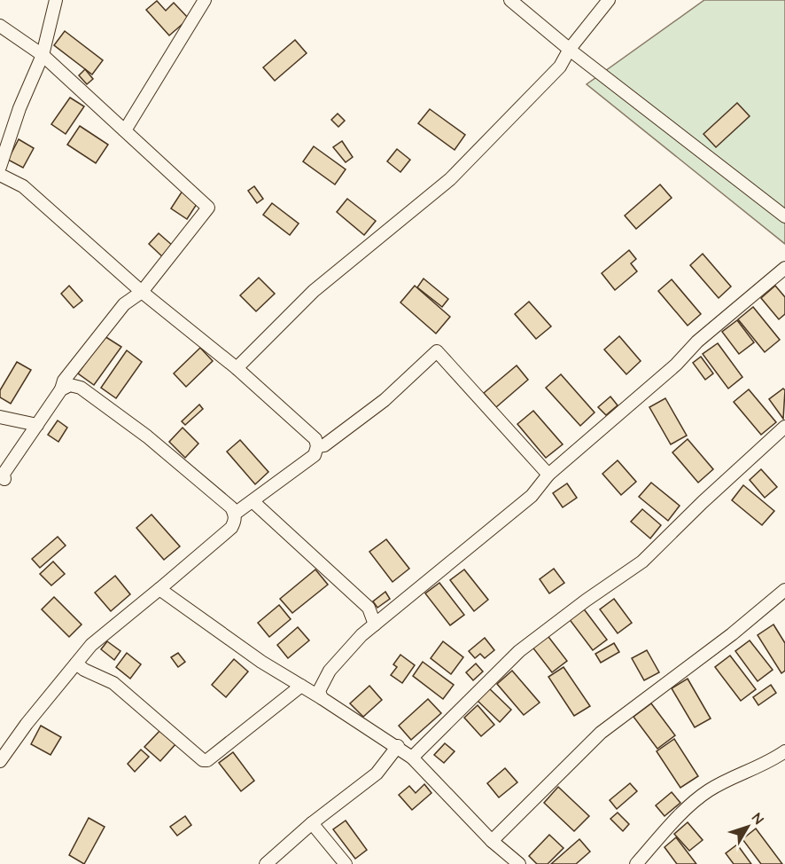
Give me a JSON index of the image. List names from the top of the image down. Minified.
{"north":"top right"}
